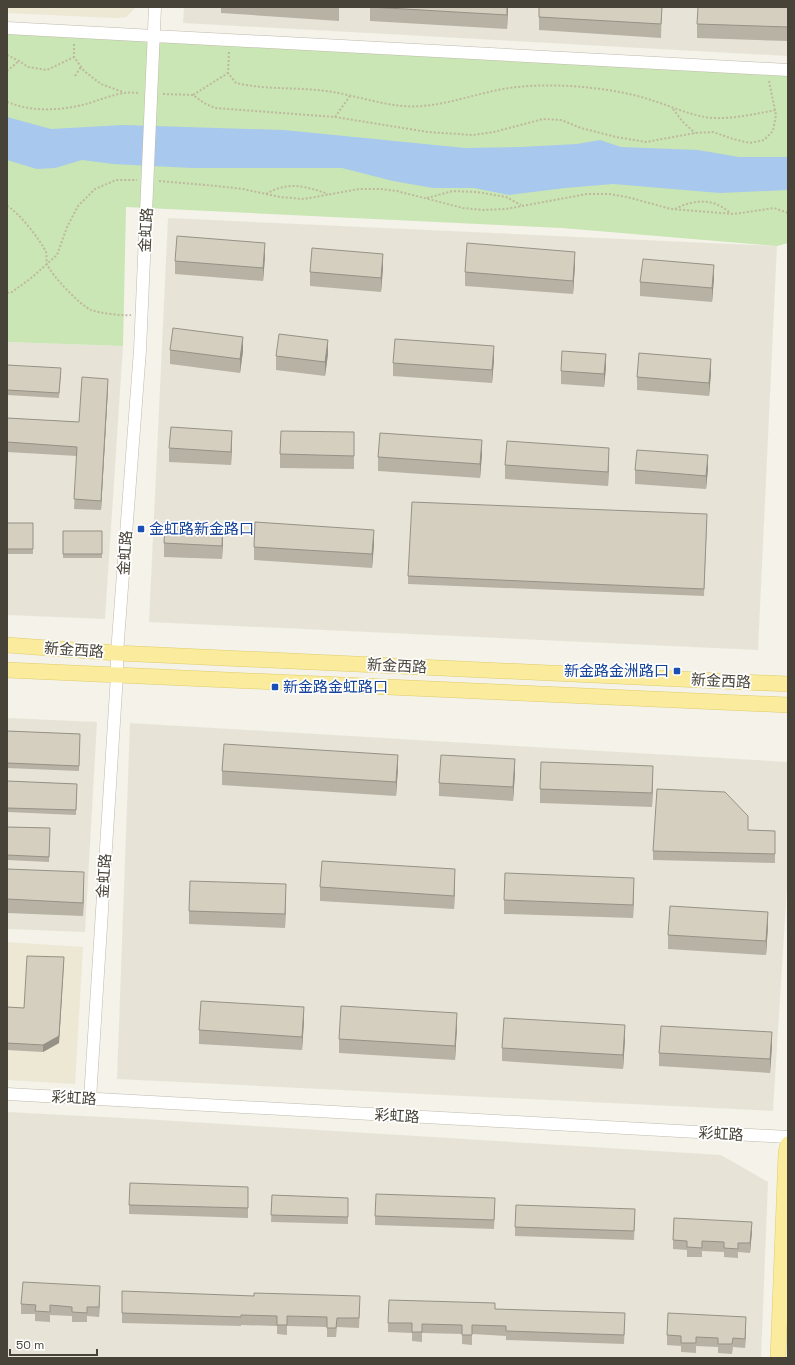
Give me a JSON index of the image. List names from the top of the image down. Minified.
{"streets":{"main road":["新金西路"],"street":["金虹路","彩虹路"]},"crossings":[["金虹路","新金西路"],["金虹路","彩虹路"]],"places":{"transit":["金虹路新金路口","新金路金洲路口","新金路金虹路口"]},"scale_bar":"50 m"}
